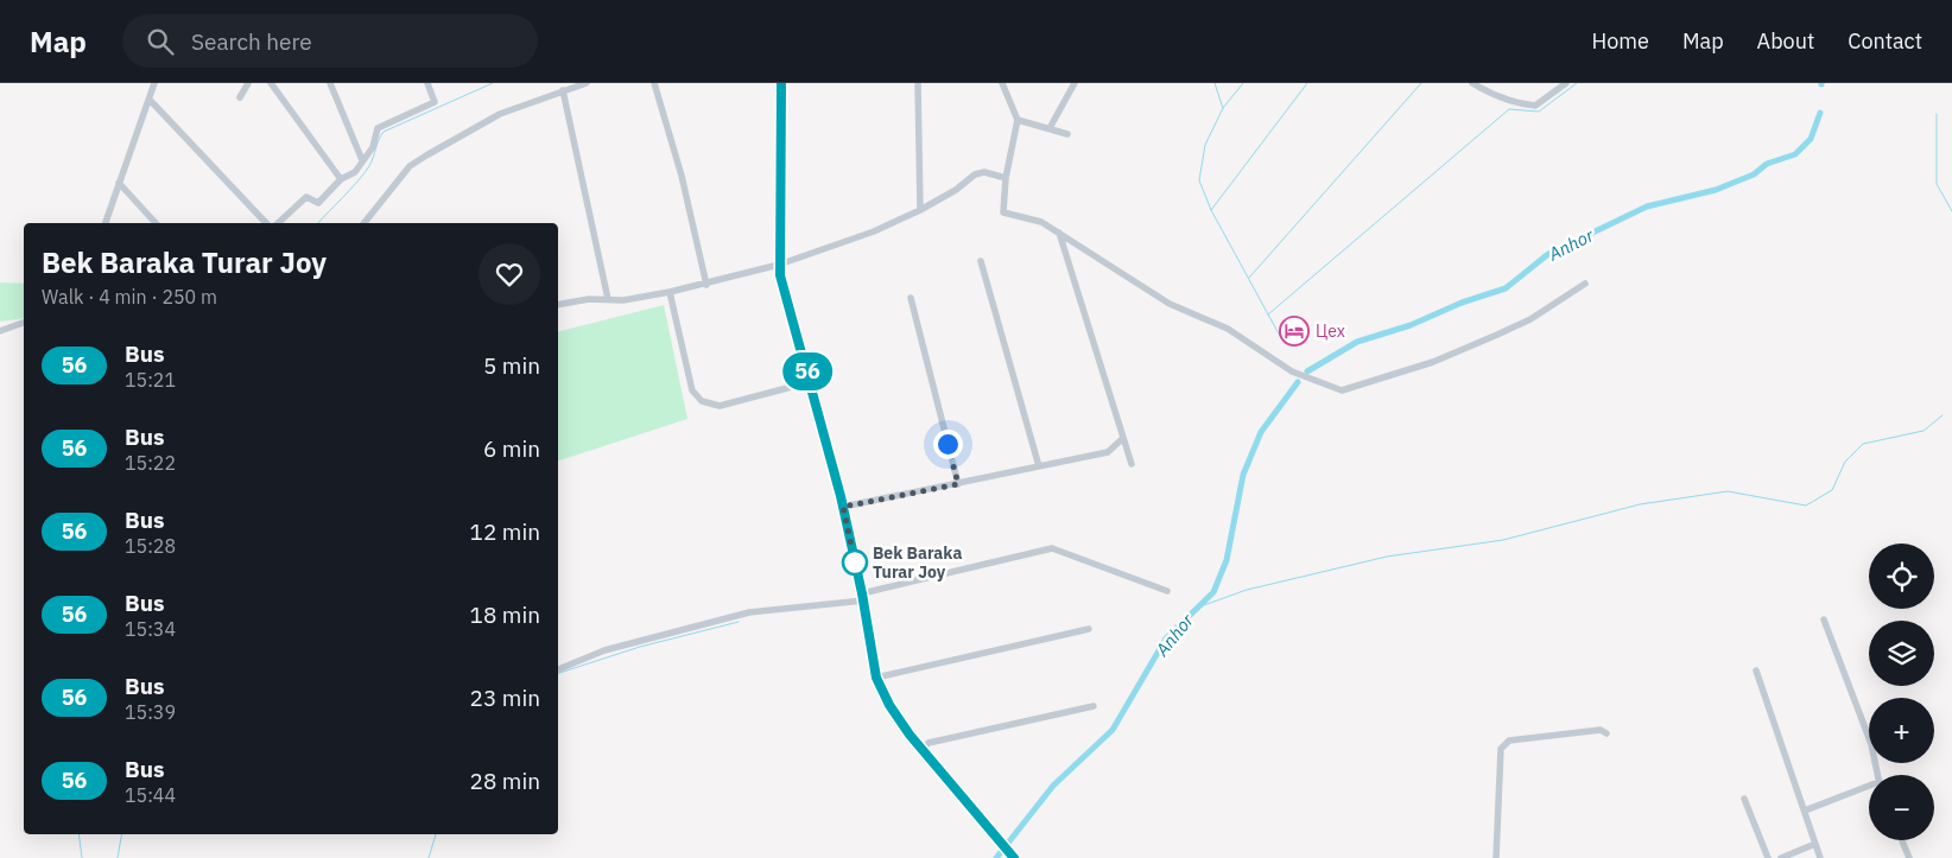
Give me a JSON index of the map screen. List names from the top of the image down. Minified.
{"water":["Anhor"],"places":{"hotel":["Цех"],"other":["Bek Baraka Turar Joy"]},"lines":["bus line 56"],"page":{"header":"Map","search":"Search here","nav":["Home","Map","About","Contact"],"on_map":"56","heading":["Bek Baraka Turar Joy","Walk · 4 min · 250 m"],"list":[{"mark":"56","name":"Bus","note":"15:21","value":"5 min"},{"mark":"56","name":"Bus","note":"15:22","value":"6 min"},{"mark":"56","name":"Bus","note":"15:28","value":"12 min"},{"mark":"56","name":"Bus","note":"15:34","value":"18 min"},{"mark":"56","name":"Bus","note":"15:39","value":"23 min"},{"mark":"56","name":"Bus","note":"15:44","value":"28 min"}],"map_buttons":["+","−"]}}
